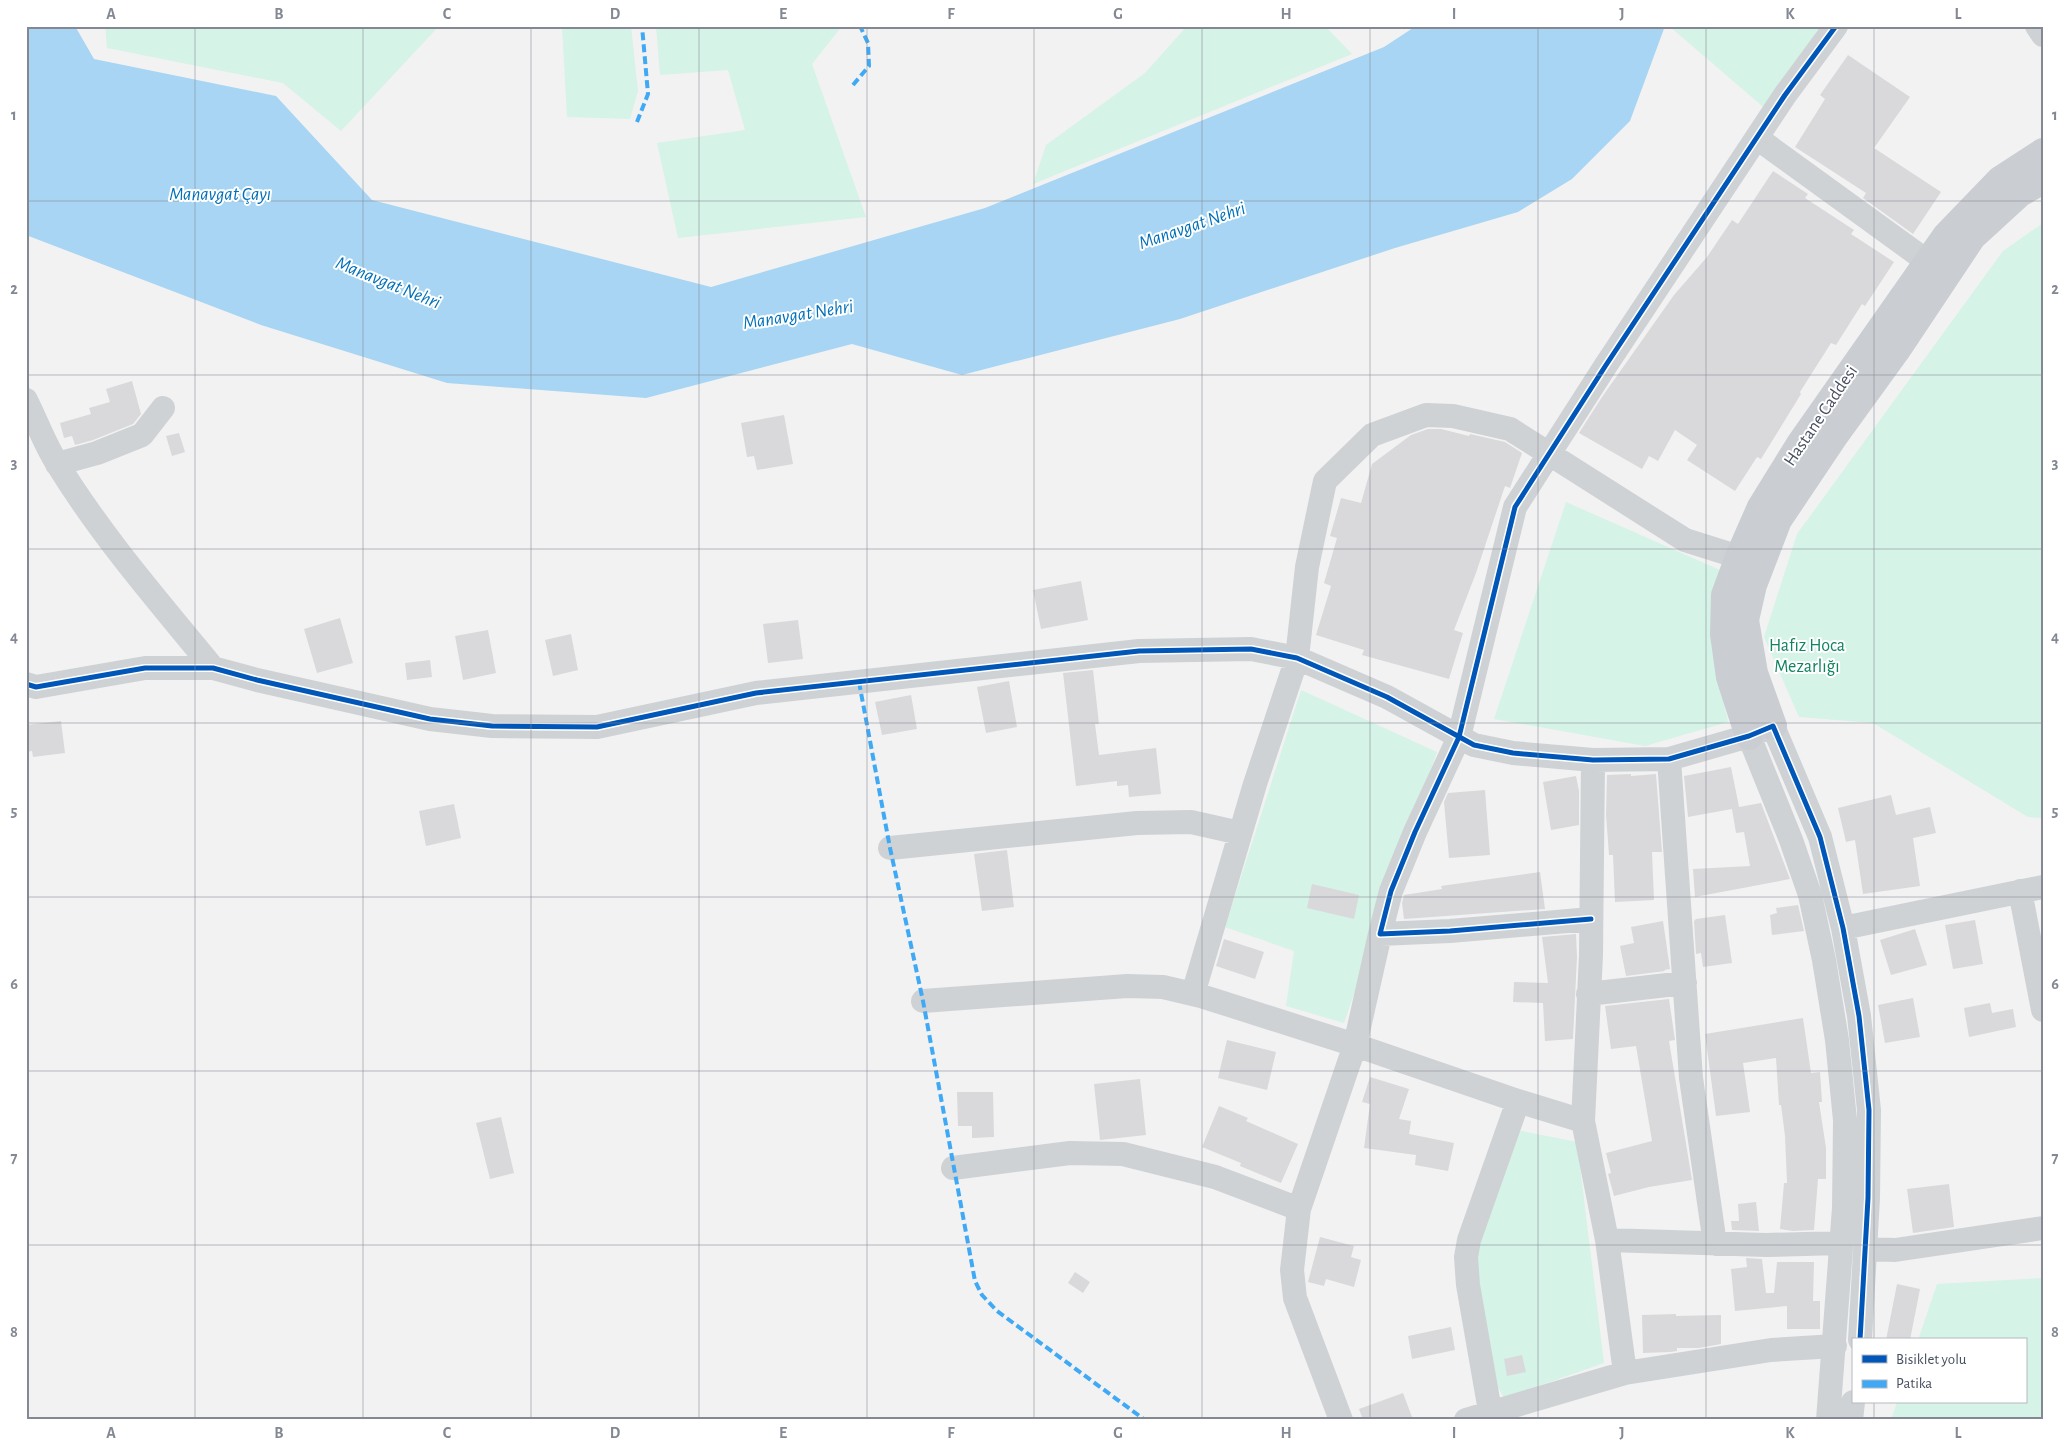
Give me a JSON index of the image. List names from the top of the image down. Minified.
{"streets":{"main road":["Hastane Caddesi"]},"water":["Manavgat Çayı","Manavgat Nehri"],"parks":["Hafız Hoca Mezarlığı"],"legend":["Bisiklet yolu","Patika"],"grid":{"columns":["A","B","C","D","E","F","G","H","I","J","K","L"],"rows":["1","2","3","4","5","6","7","8"]}}
